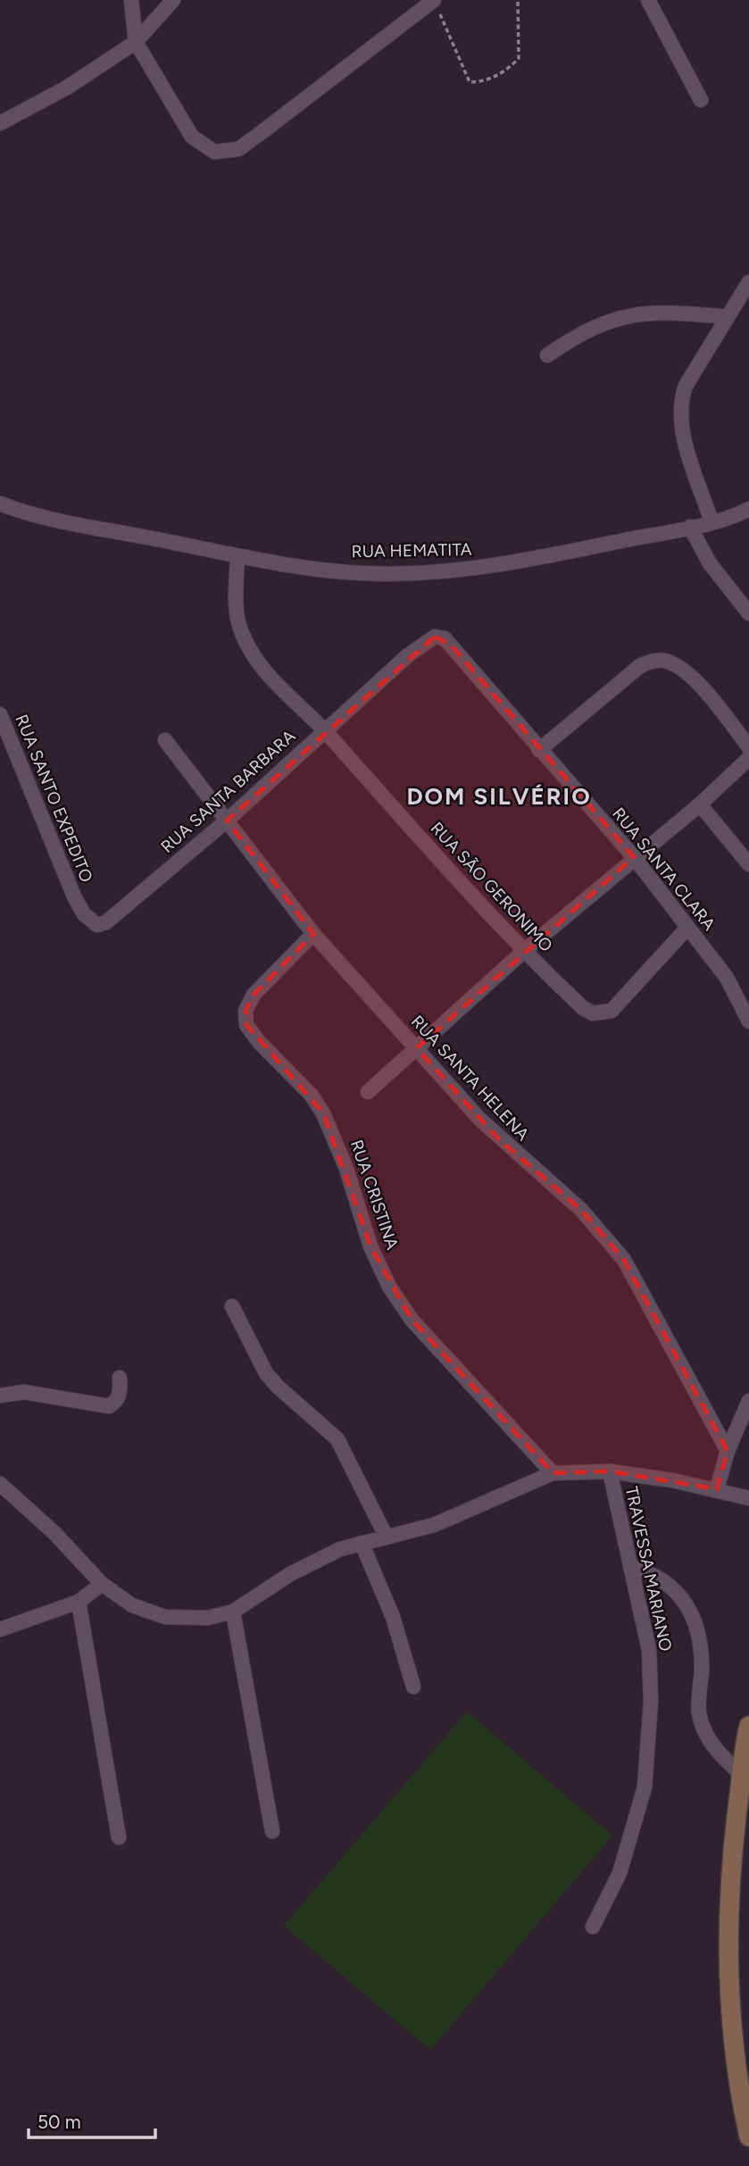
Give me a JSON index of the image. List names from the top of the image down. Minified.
{"streets":{"street":["RUA HEMATITA","RUA SANTA BARBARA","RUA SANTO EXPEDITO","RUA SANTA CLARA","RUA SÃO GERONIMO","RUA SANTA HELENA","RUA CRISTINA","TRAVESSA MARIANO"]},"crossings":[["RUA HEMATITA","RUA SÃO GERONIMO"],["RUA SANTA BARBARA","RUA SANTO EXPEDITO"],["RUA SANTA BARBARA","RUA SANTA CLARA"],["RUA SANTA BARBARA","RUA SÃO GERONIMO"],["RUA SANTA BARBARA","RUA SANTA HELENA"],["RUA SANTA CLARA","RUA SÃO GERONIMO"],["RUA SANTA HELENA","RUA CRISTINA"]],"districts":["DOM SILVÉRIO"],"scale_bar":"50 m"}
